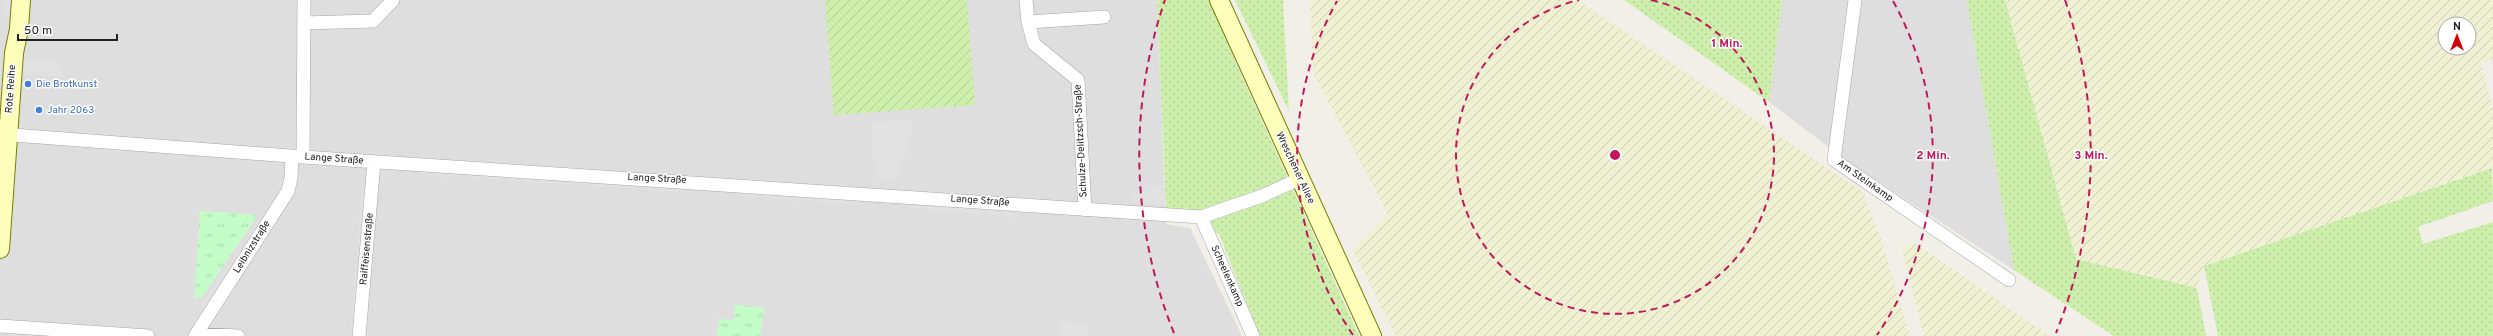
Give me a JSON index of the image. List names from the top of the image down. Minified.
{"streets":{"street":["Rote Reihe","Schulze-Delitzsch-Straße","Lange Straße","Wreschener Allee","Am Steinkamp","Leibnizstraße","Raiffeisenstraße","Scheelenkamp"]},"crossings":[["Rote Reihe","Lange Straße"],["Schulze-Delitzsch-Straße","Lange Straße"],["Lange Straße","Wreschener Allee"],["Lange Straße","Leibnizstraße"],["Lange Straße","Raiffeisenstraße"],["Lange Straße","Scheelenkamp"]],"places":["Die Brotkunst","Jahr 2063"],"scale_bar":"50 m","north":"top","rings":["1 Min.","2 Min.","3 Min."]}
